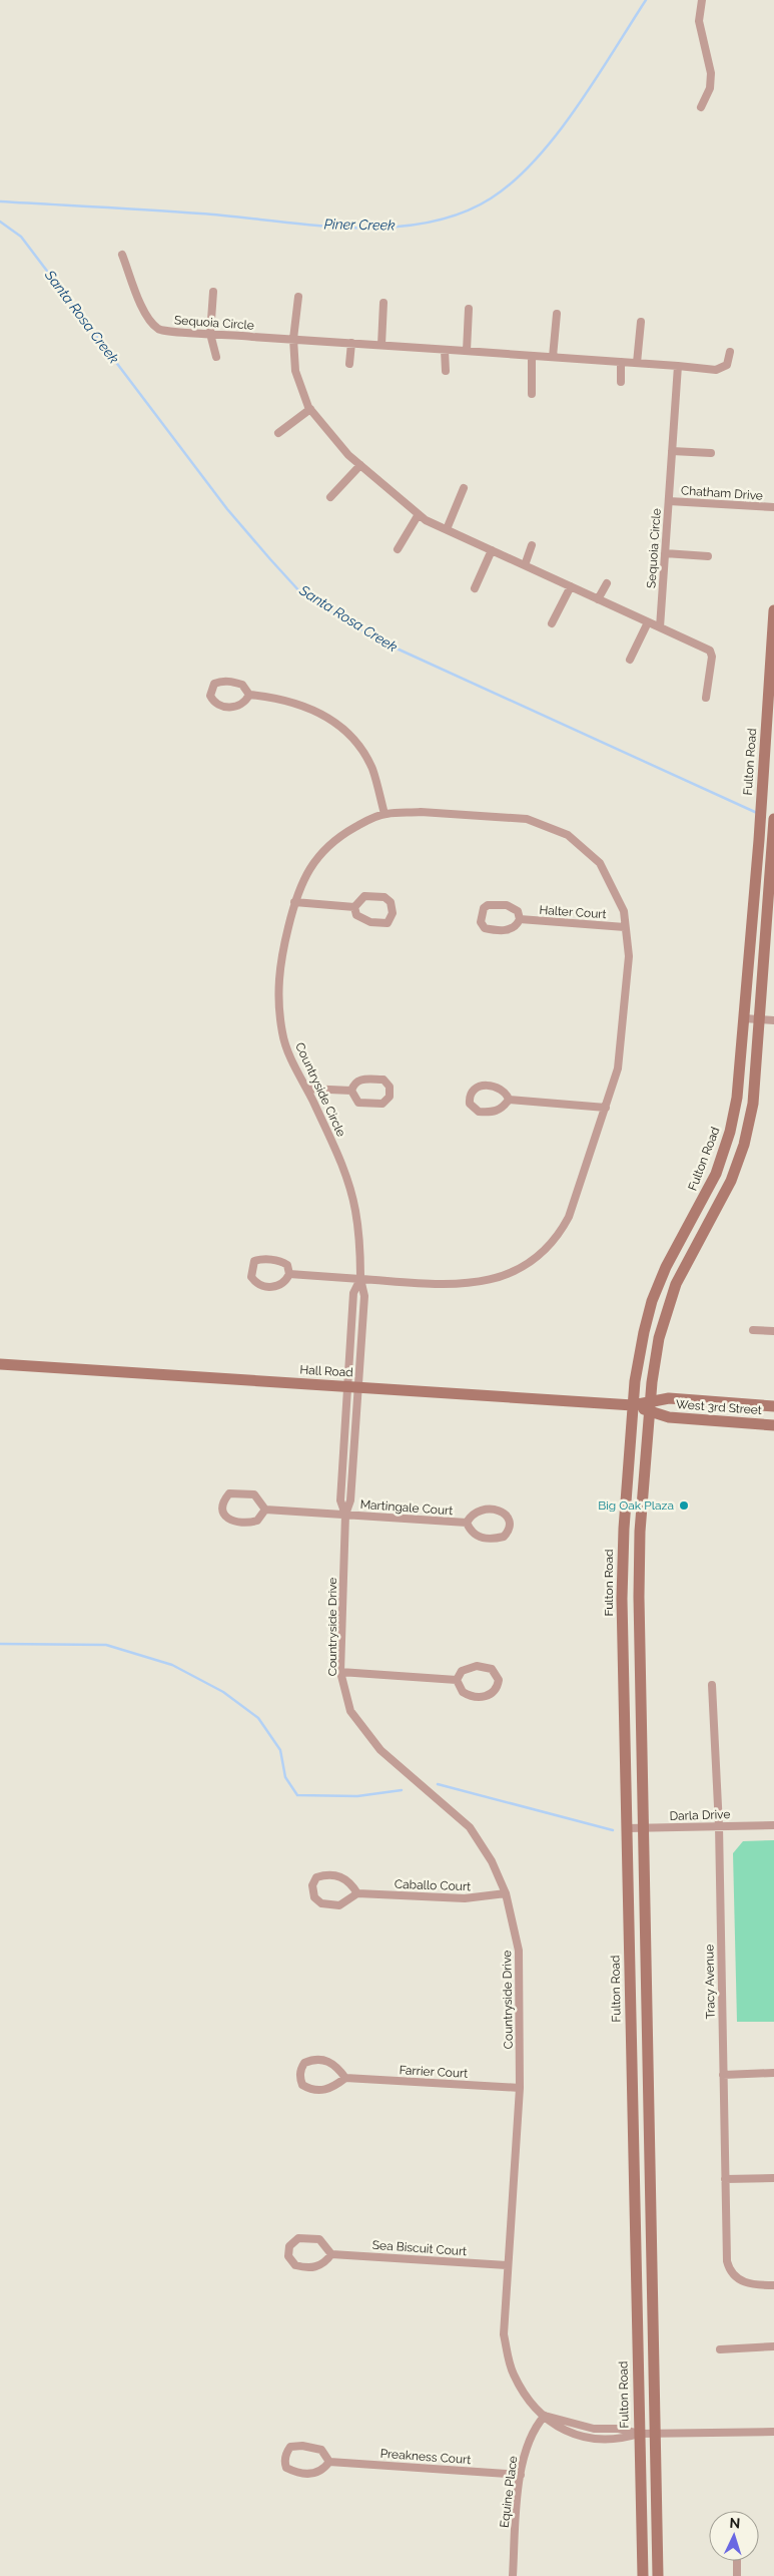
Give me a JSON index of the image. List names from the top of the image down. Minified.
{"streets":{"main road":["Fulton Road","Hall Road","West 3rd Street"],"street":["Sequoia Circle","Chatham Drive","Halter Court","Countryside Circle","Martingale Court","Countryside Drive","Darla Drive","Caballo Court","Tracy Avenue","Farrier Court","Sea Biscuit Court","Preakness Court","Equine Place"]},"crossings":[["Sequoia Circle","Chatham Drive"],["Fulton Road","Hall Road"],["Fulton Road","West 3rd Street"],["Fulton Road","Countryside Drive"],["Fulton Road","Darla Drive"],["Halter Court","Countryside Circle"],["Countryside Circle","Countryside Drive"],["Hall Road","West 3rd Street"],["Hall Road","Countryside Drive"],["Martingale Court","Countryside Drive"],["Countryside Drive","Caballo Court"],["Countryside Drive","Farrier Court"],["Countryside Drive","Sea Biscuit Court"],["Countryside Drive","Equine Place"],["Darla Drive","Tracy Avenue"],["Preakness Court","Equine Place"]],"water":["Piner Creek","Santa Rosa Creek"],"places":["Big Oak Plaza"],"north":"top"}
